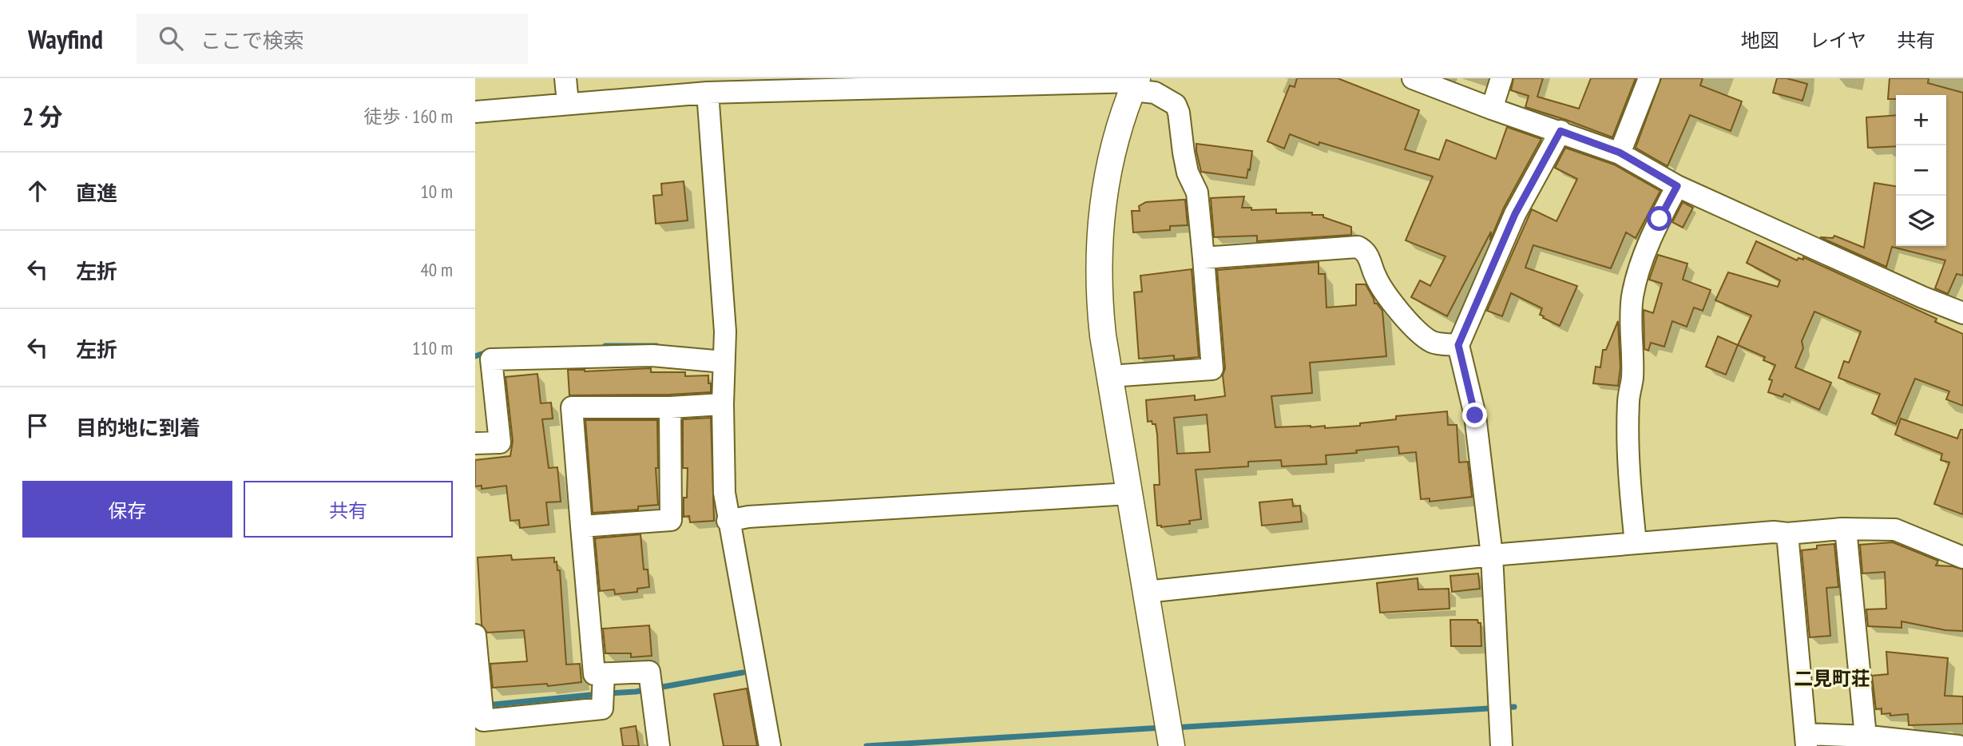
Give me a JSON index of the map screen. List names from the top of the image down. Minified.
{"districts":["二見町荘"],"page":{"header":"Wayfind","search":"ここで検索","nav":["地図","レイヤ","共有"],"heading":["2 分","徒歩 · 160 m"],"map_buttons":["+","−"],"list":[["直進","10 m"],["左折","40 m"],["左折","110 m"],"目的地に到着"],"buttons":["保存","共有"]}}
